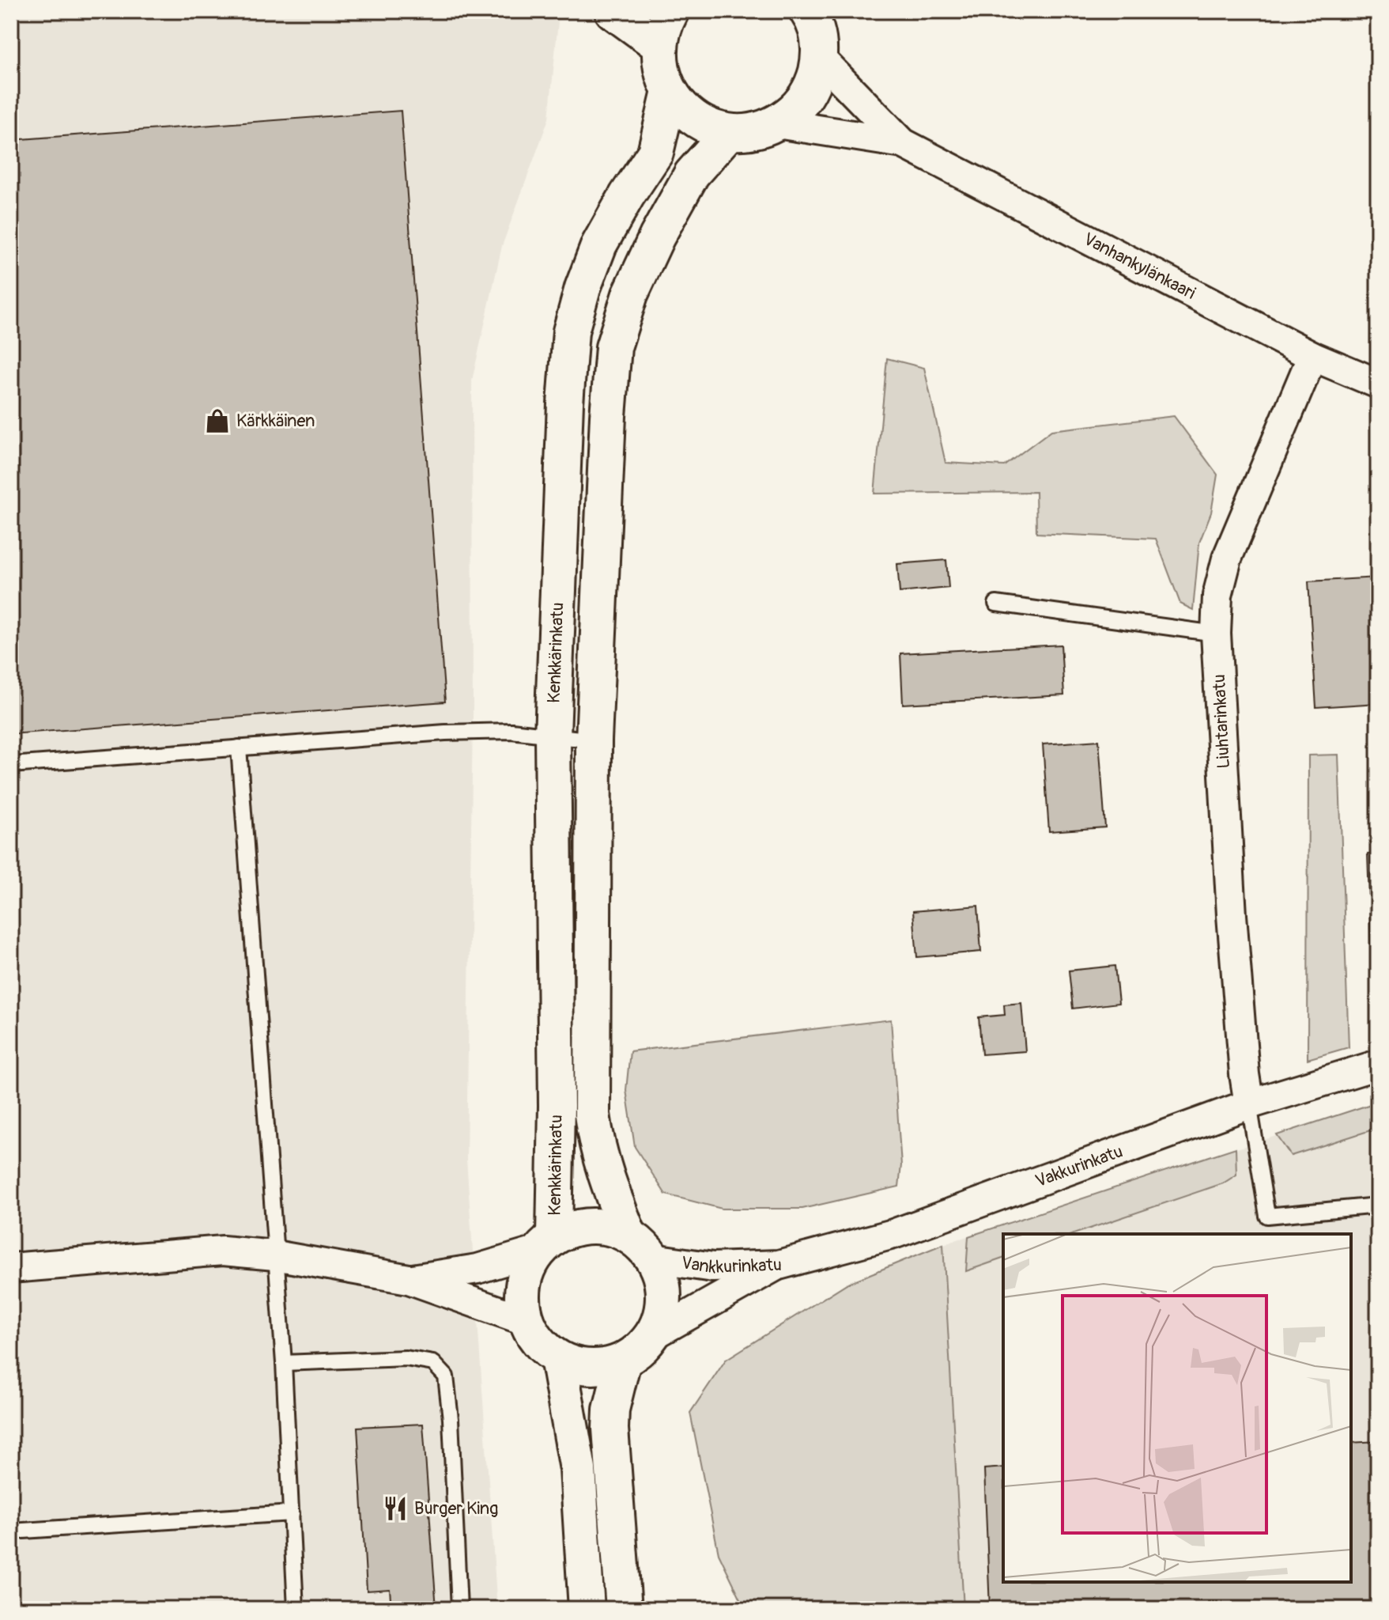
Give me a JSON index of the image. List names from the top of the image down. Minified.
{"streets":{"street":["Vanhankylänkaari","Kenkkärinkatu","Liuhtarinkatu","Vakkurinkatu","Vankkurinkatu"]},"crossings":[["Vanhankylänkaari","Liuhtarinkatu"],["Kenkkärinkatu","Vankkurinkatu"],["Liuhtarinkatu","Vakkurinkatu"],["Vakkurinkatu","Vankkurinkatu"]],"places":{"shop":["Kärkkäinen"],"restaurant":["Burger King"]}}
